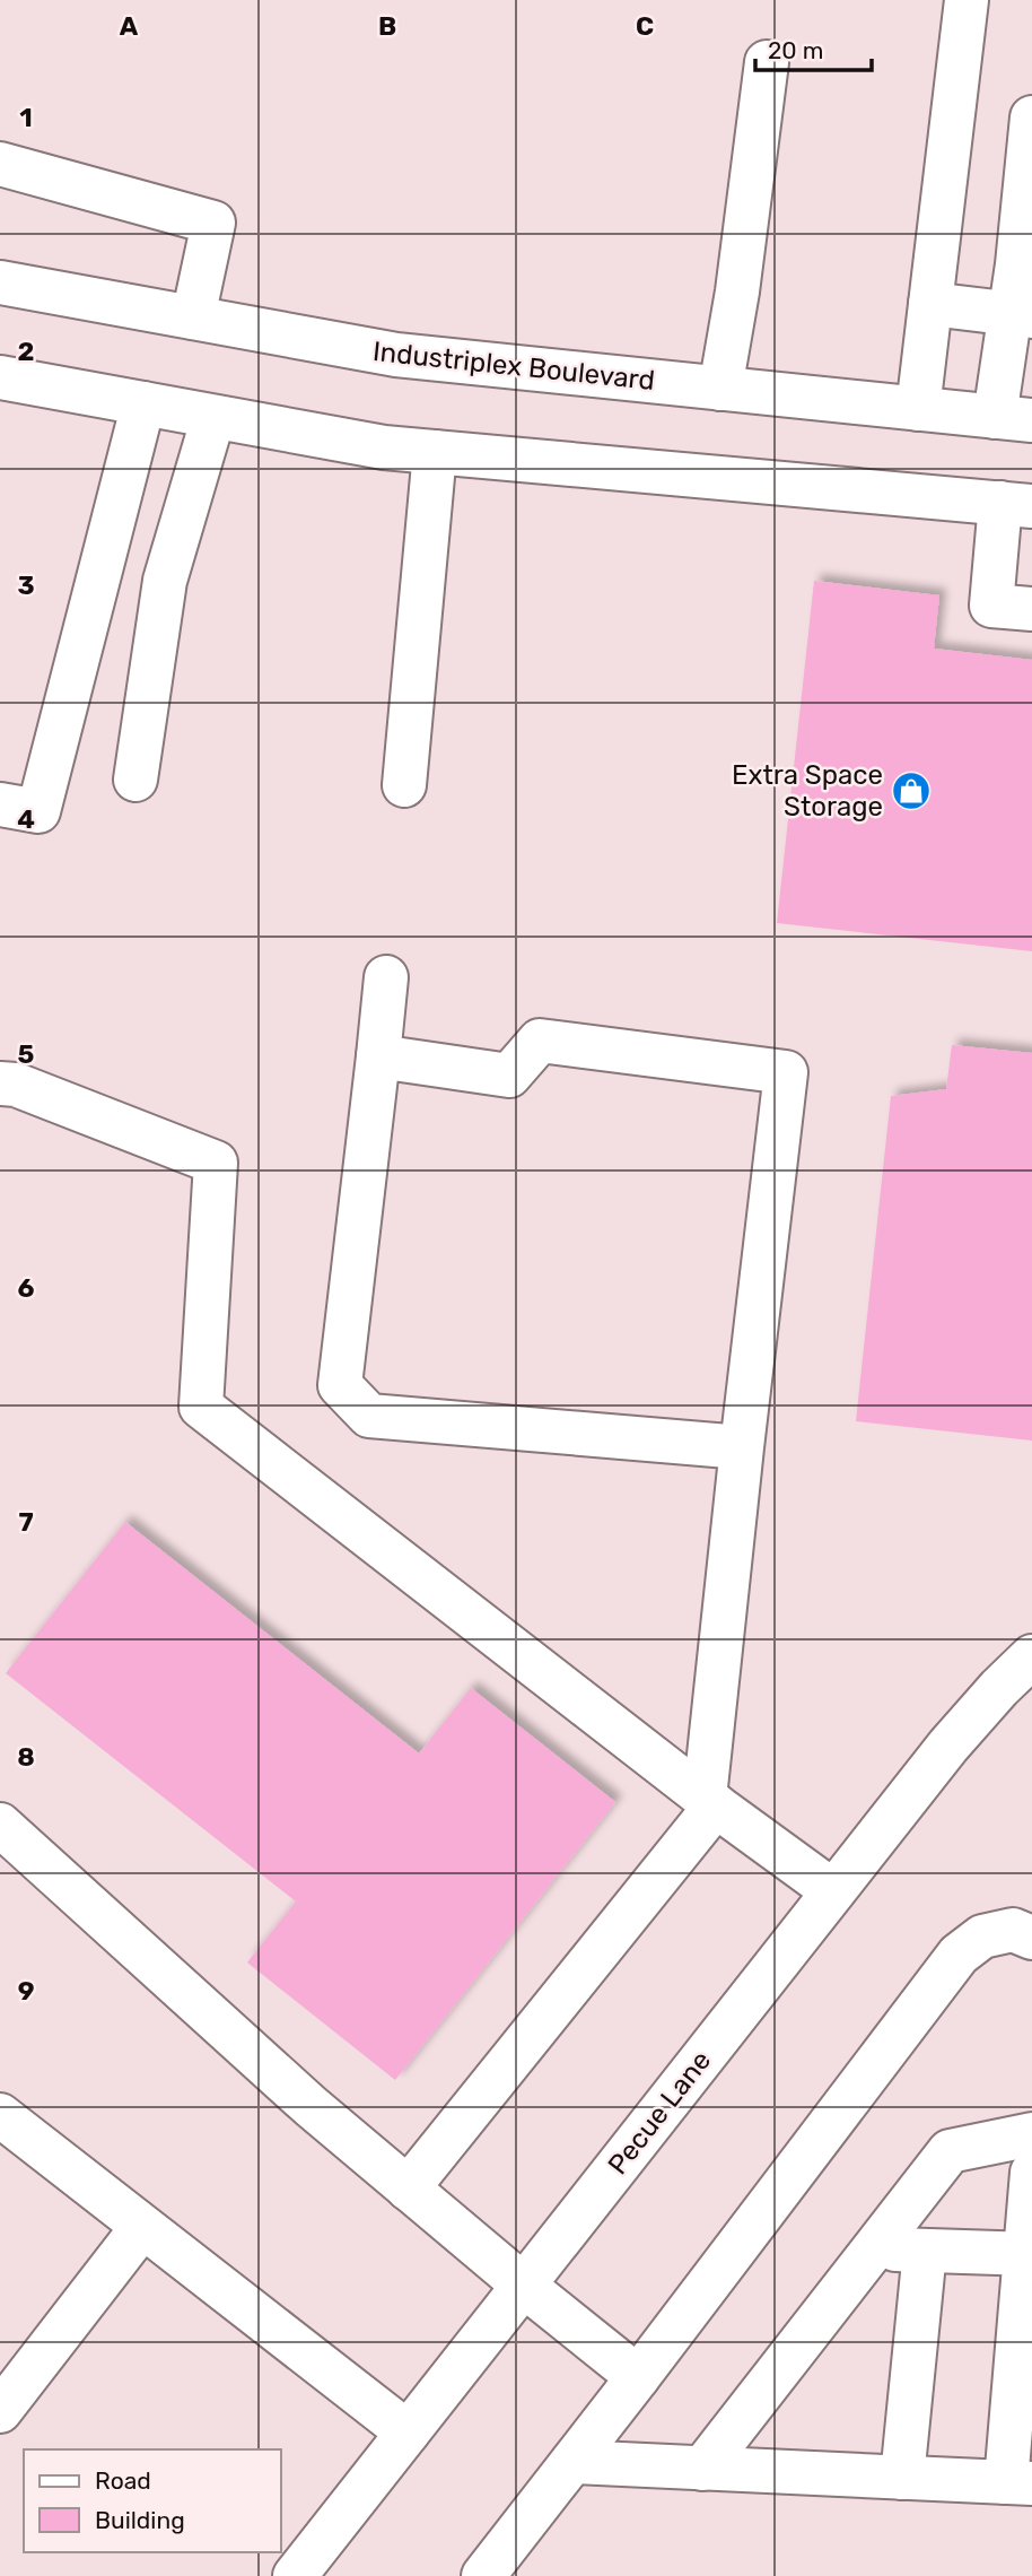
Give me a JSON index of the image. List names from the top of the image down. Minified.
{"streets":{"street":["Industriplex Boulevard","Pecue Lane"]},"places":{"shop":["Extra Space Storage"]},"legend":["Road","Building"],"scale_bar":"20 m","grid":{"columns":["A","B","C"],"rows":["1","2","3","4","5","6","7","8","9"]}}
